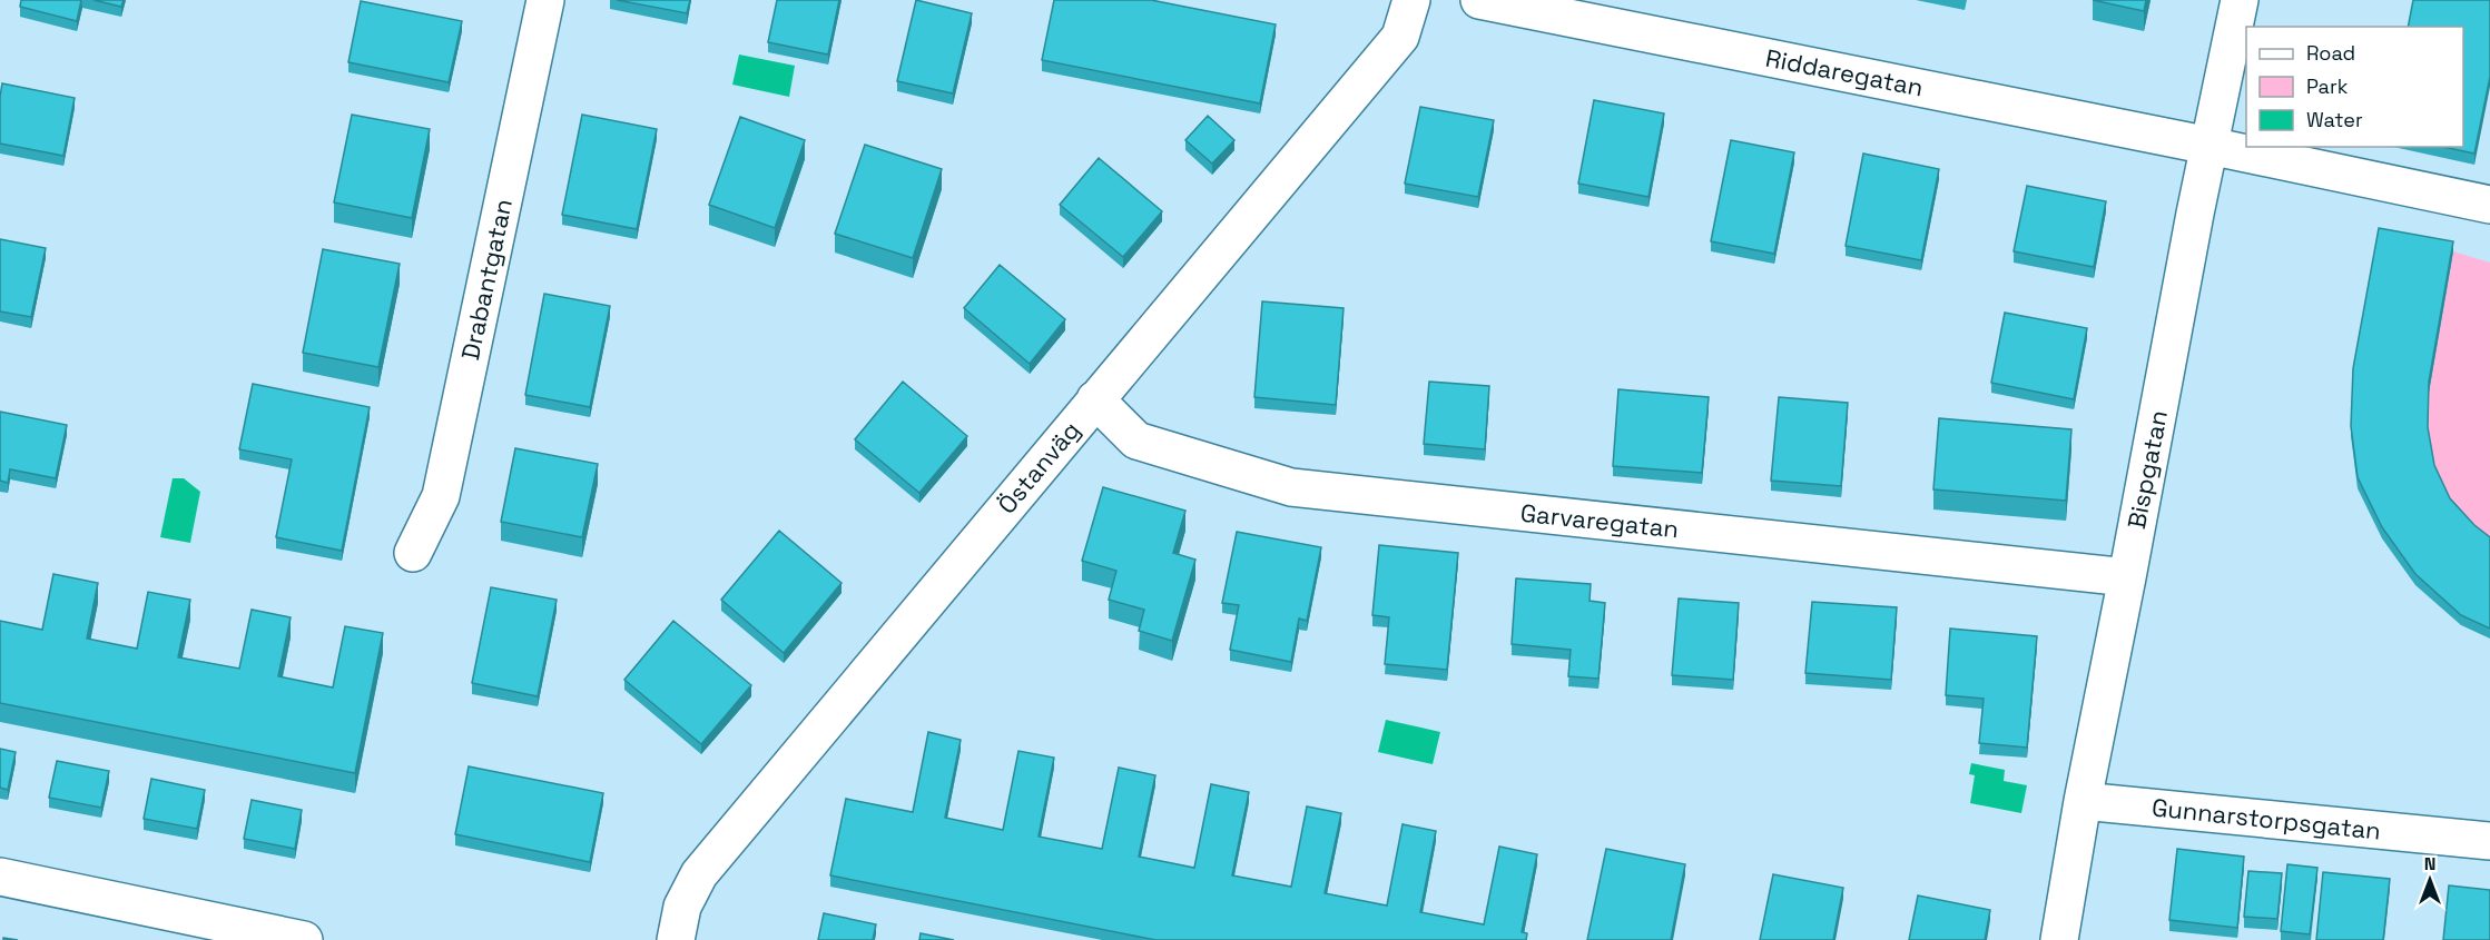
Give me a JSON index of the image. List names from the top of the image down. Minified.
{"streets":{"street":["Riddaregatan","Drabantgatan","Östanväg","Bispgatan","Garvaregatan","Gunnarstorpsgatan"]},"crossings":[["Riddaregatan","Bispgatan"],["Östanväg","Garvaregatan"],["Bispgatan","Garvaregatan"],["Bispgatan","Gunnarstorpsgatan"]],"legend":["Road","Park","Water"],"north":"top"}
